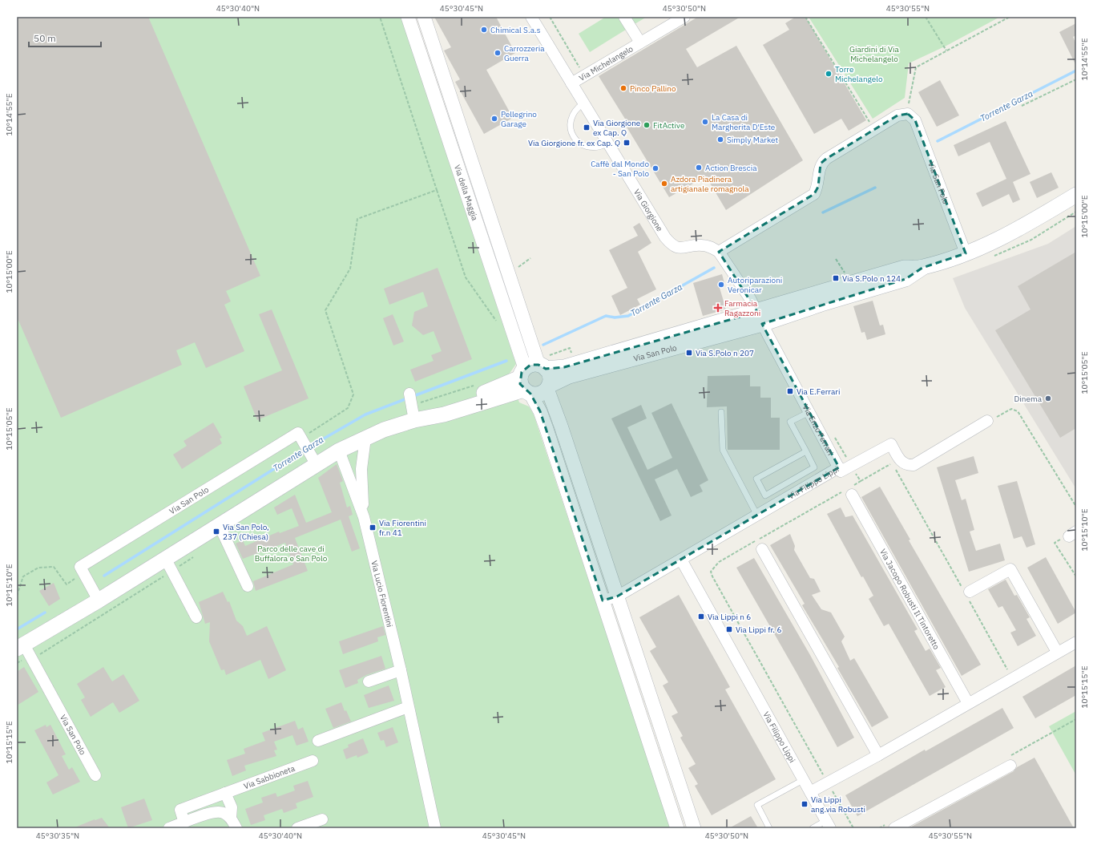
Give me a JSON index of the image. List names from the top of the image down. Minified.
{"streets":{"main road":["Via San Polo"],"street":["Via Michelangelo","Via della Maggia","Via Giorgione","Via Enzo Ferrari","Via Filippo Lippi","Via Lucio Fiorentini","Via Jacopo Robusti Il Tintoretto","Via Sabbioneta"]},"crossings":[["Via Michelangelo","Via Giorgione"],["Via San Polo","Via della Maggia"],["Via San Polo","Via Enzo Ferrari"],["Via San Polo","Via Lucio Fiorentini"],["Via Enzo Ferrari","Via Filippo Lippi"]],"water":["Torrente Garza"],"parks":["Giardini di Via Michelangelo","Parco delle cave di Buffalora e San Polo"],"places":{"other":["Chimical S.a.s","Carrozzeria Guerra","Torre Michelangelo","Pinco Pallino","Pellegrino Garage","La Casa di Margherita D'Este","FitActive","Simply Market","Action Brescia","Caffè dal Mondo - San Polo","Azdora Piadinera artigianale romagnola","Autoriparazioni Veronicar","Dinema"],"transit":["Via Giorgione ex Cap. Q","Via Giorgione fr. ex Cap. Q","Via S.Polo n 124","Via S.Polo n 207","Via E.Ferrari","Via Fiorentini fr.n 41","Via San Polo, 237 (Chiesa)","Via Lippi n 6","Via Lippi fr. 6","Via Lippi ang.via Robusti"],"health":["Farmacia Ragazzoni"]},"scale_bar":"50 m","coordinates":["45°30'40\"N","45°30'45\"N","45°30'50\"N","45°30'55\"N","10°14'55\"E","10°15'00\"E","10°15'05\"E","10°15'10\"E","10°15'15\"E","45°30'35\"N"]}
